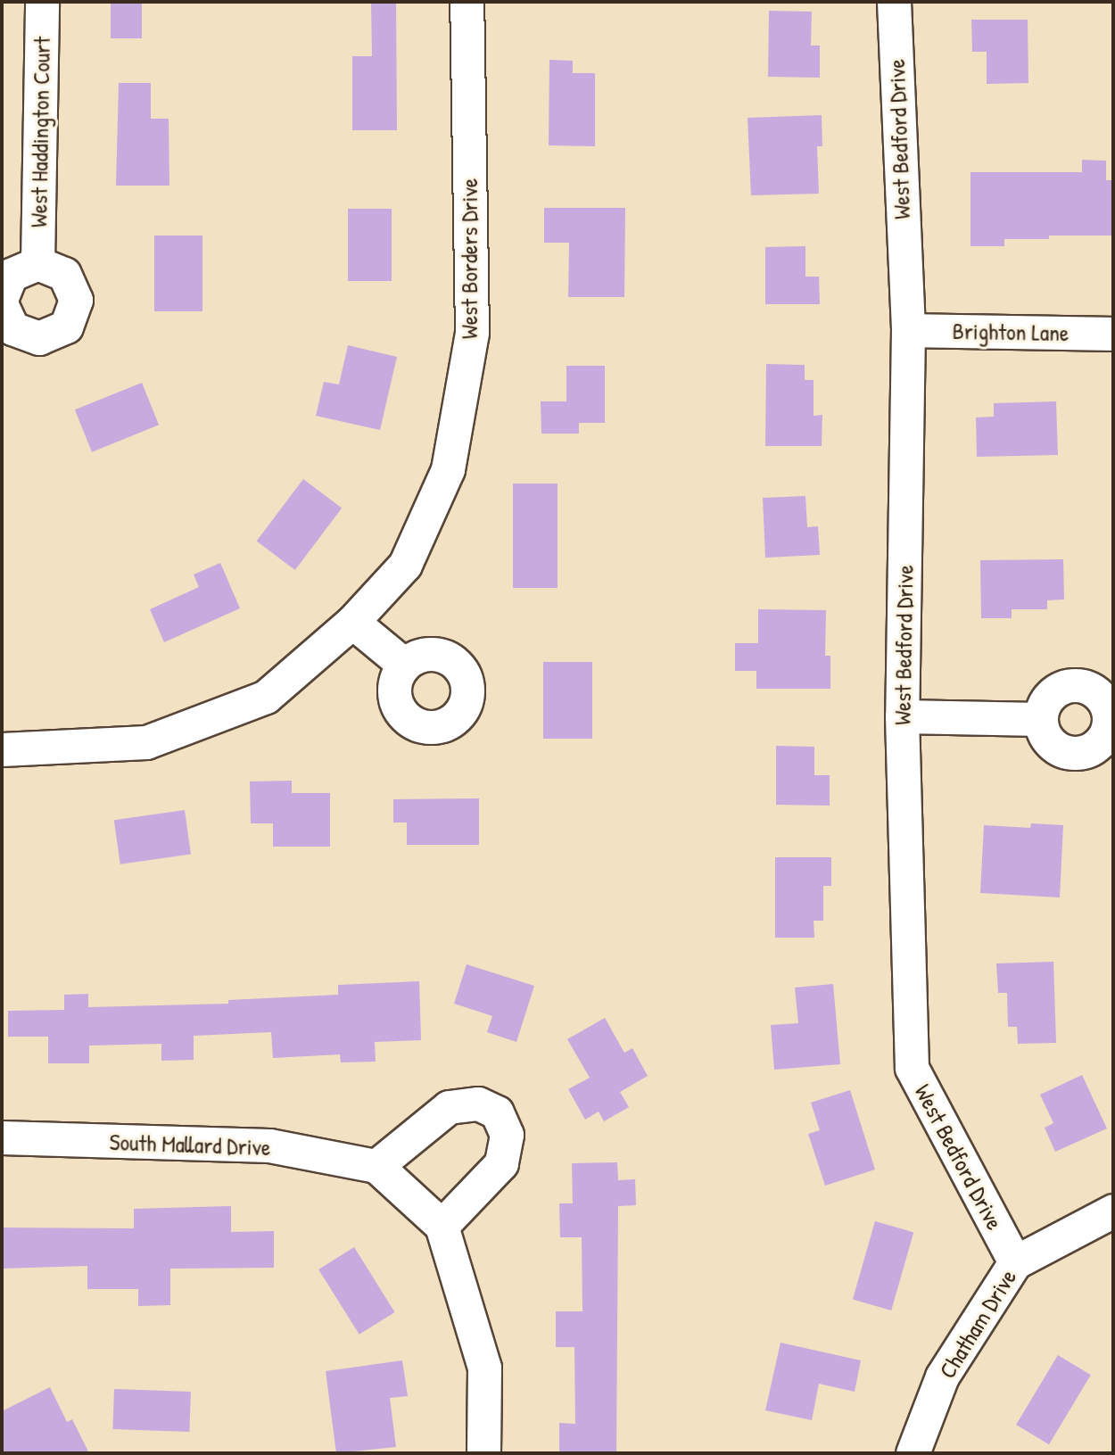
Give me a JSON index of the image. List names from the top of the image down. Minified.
{"streets":{"street":["West Haddington Court","West Bedford Drive","West Borders Drive","Brighton Lane","South Mallard Drive","Chatham Drive"]},"crossings":[["West Bedford Drive","Brighton Lane"],["West Bedford Drive","Chatham Drive"]]}
